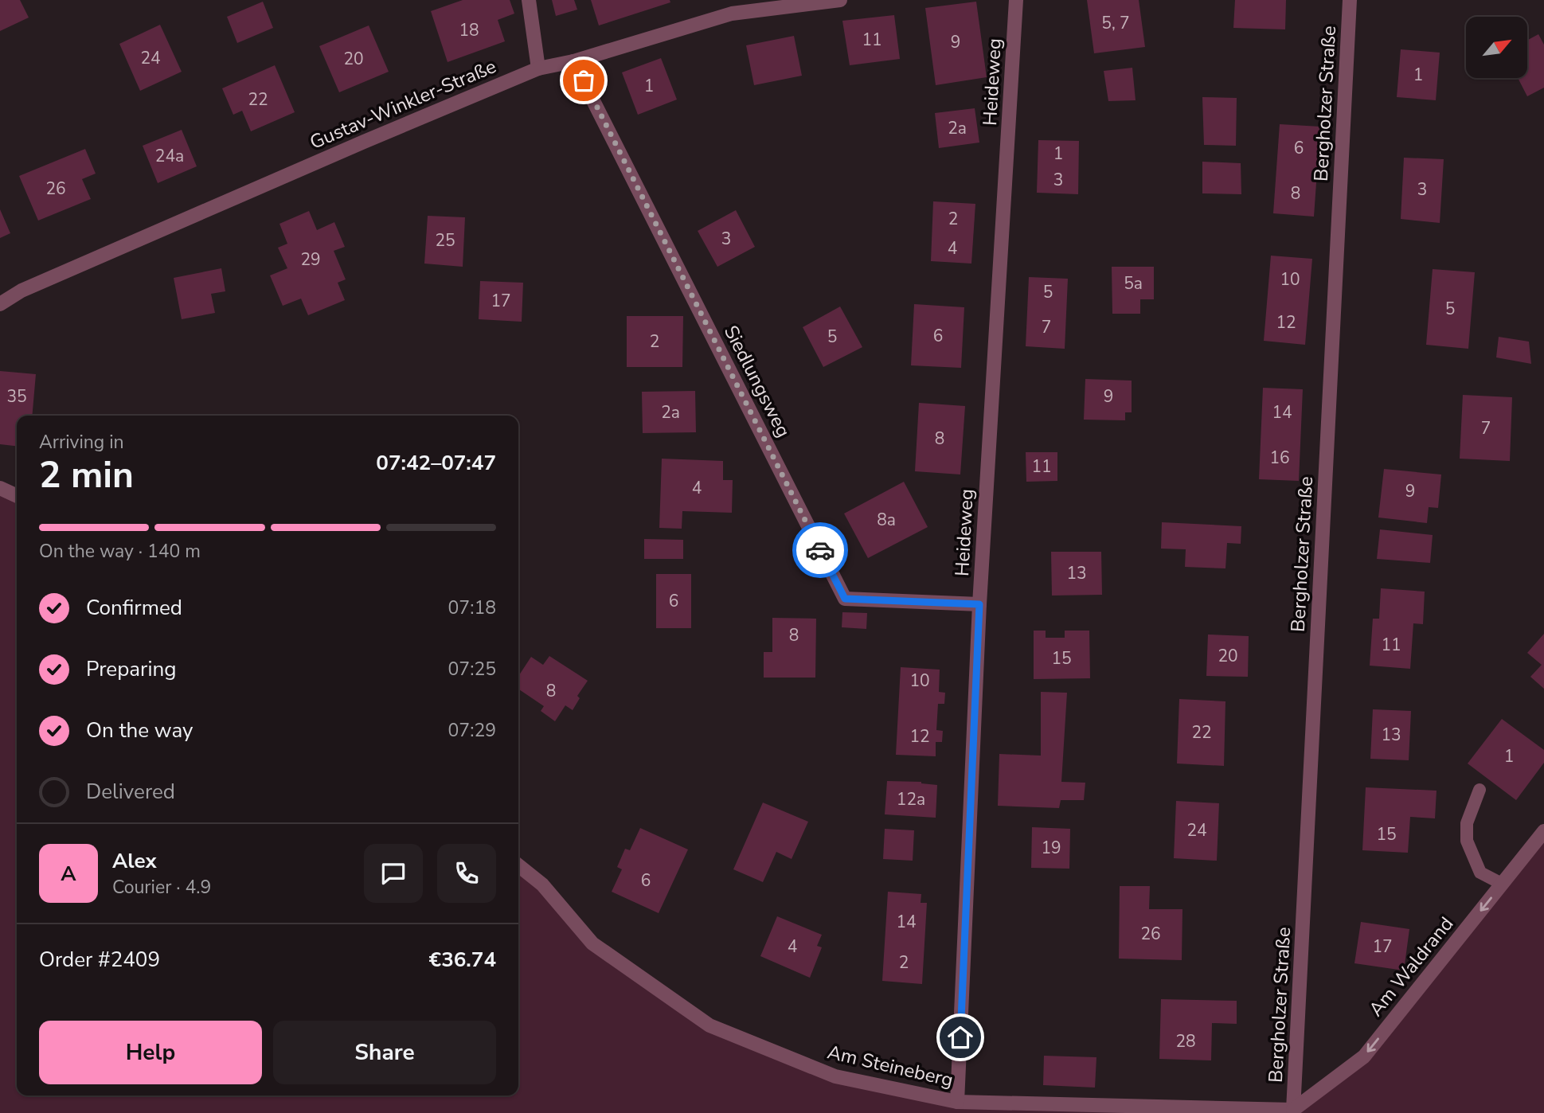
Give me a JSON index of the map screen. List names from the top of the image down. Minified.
{"streets":{"street":["Heideweg","Bergholzer Straße","Gustav-Winkler-Straße","Siedlungsweg","Am Waldrand","Am Steineberg"]},"crossings":[["Heideweg","Siedlungsweg"],["Heideweg","Am Steineberg"],["Bergholzer Straße","Am Waldrand"],["Bergholzer Straße","Am Steineberg"],["Gustav-Winkler-Straße","Siedlungsweg"],["Am Waldrand","Am Steineberg"]],"one_way":["Am Waldrand"],"house_numbers":["5, 7","18","11","9","24","20","1","1","22","2a","6","1","24a","3","26","3","8","2","3","25","4","29","10","5a","5","17","5","12","7","6","5","2","35","9","2a","14","7","8","16","11","4","9","8a","13","6","8","11","20","15","10","8","22","13","12","1","12a","24","15","19","6","14","26","4","17","2","28"],"north":"top right","page":{"heading":["2 min","Arriving in","07:42–07:47"],"panel":["Alex","Courier · 4.9","Order #2409","€36.74"],"bar":"On the way · 140 m","list":[["Confirmed","07:18"],["Preparing","07:25"],["On the way","07:29"],"Delivered"],"round":"A","buttons":["Help","Share"]}}
